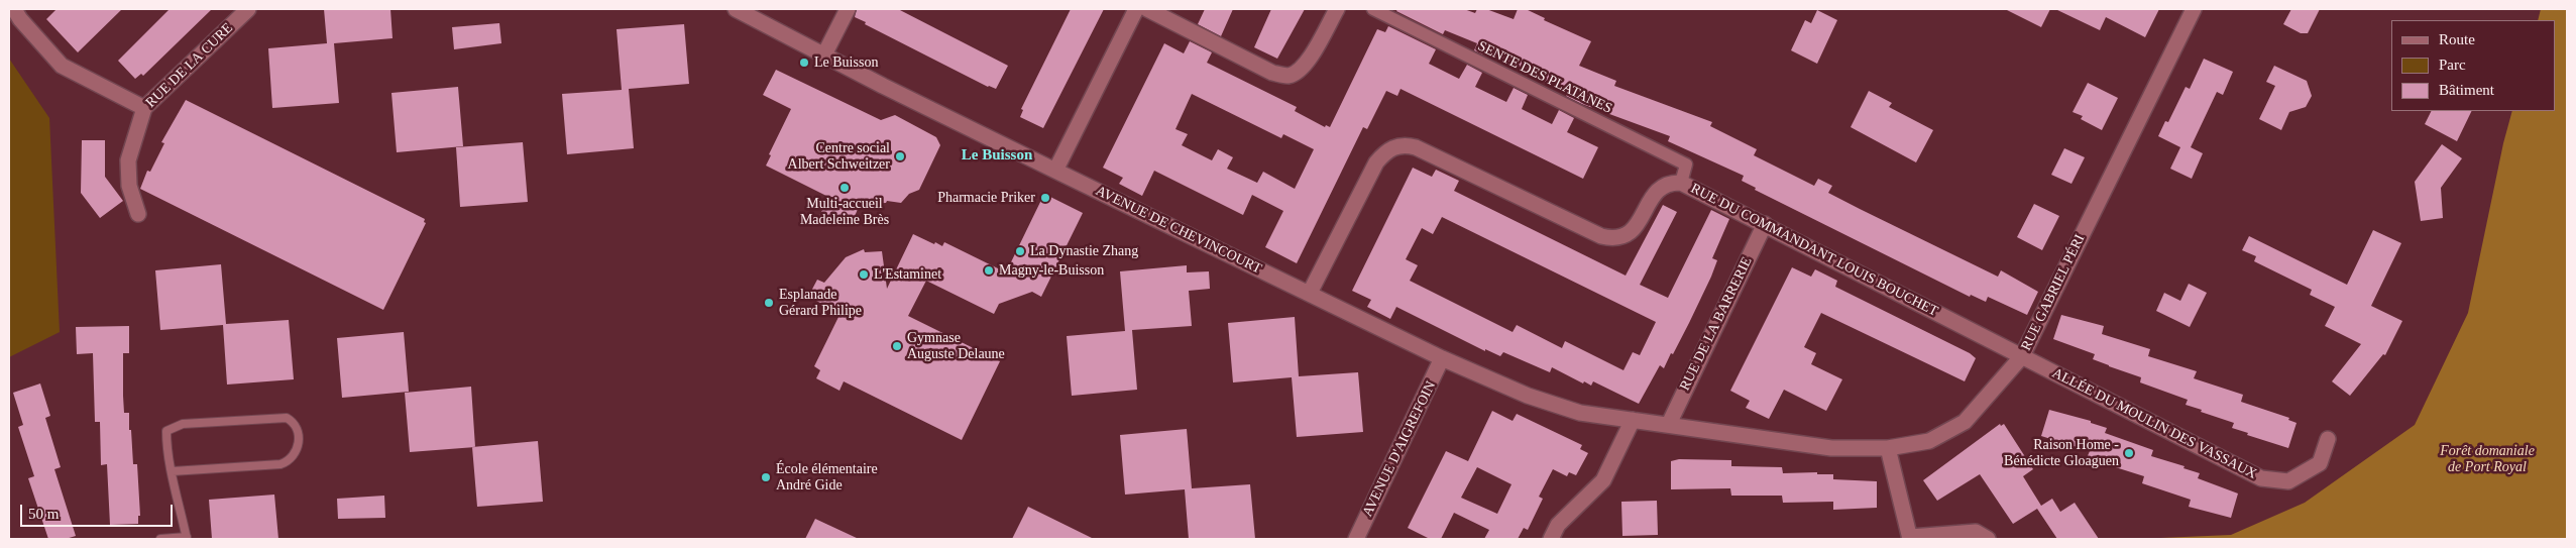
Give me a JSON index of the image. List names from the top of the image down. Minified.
{"streets":{"street":["RUE DE LA CURE","SENTE DES PLATANES","AVENUE DE CHEVINCOURT","RUE DU COMMANDANT LOUIS BOUCHET","RUE GABRIEL PÉRI","RUE DE LA BARRERIE","ALLÉE DU MOULIN DES VASSAUX","AVENUE D'AIGREFOIN"]},"crossings":[["SENTE DES PLATANES","RUE DU COMMANDANT LOUIS BOUCHET"],["AVENUE DE CHEVINCOURT","RUE DU COMMANDANT LOUIS BOUCHET"],["AVENUE DE CHEVINCOURT","RUE GABRIEL PÉRI"],["AVENUE DE CHEVINCOURT","AVENUE D'AIGREFOIN"],["RUE DU COMMANDANT LOUIS BOUCHET","RUE GABRIEL PÉRI"],["RUE DU COMMANDANT LOUIS BOUCHET","RUE DE LA BARRERIE"],["RUE DU COMMANDANT LOUIS BOUCHET","ALLÉE DU MOULIN DES VASSAUX"],["RUE GABRIEL PÉRI","RUE DE LA BARRERIE"],["RUE GABRIEL PÉRI","ALLÉE DU MOULIN DES VASSAUX"]],"districts":["Le Buisson"],"parks":["Forêt domaniale de Port Royal"],"places":["Le Buisson","Centre social Albert Schweitzer","Multi-accueil Madeleine Brès","Pharmacie Priker","La Dynastie Zhang","Magny-le-Buisson","L'Estaminet","Esplanade Gérard Philipe","Gymnase Auguste Delaune","Raison Home - Bénédicte Gloaguen","École élémentaire André Gide"],"legend":["Route","Parc","Bâtiment"],"scale_bar":"50 m"}
